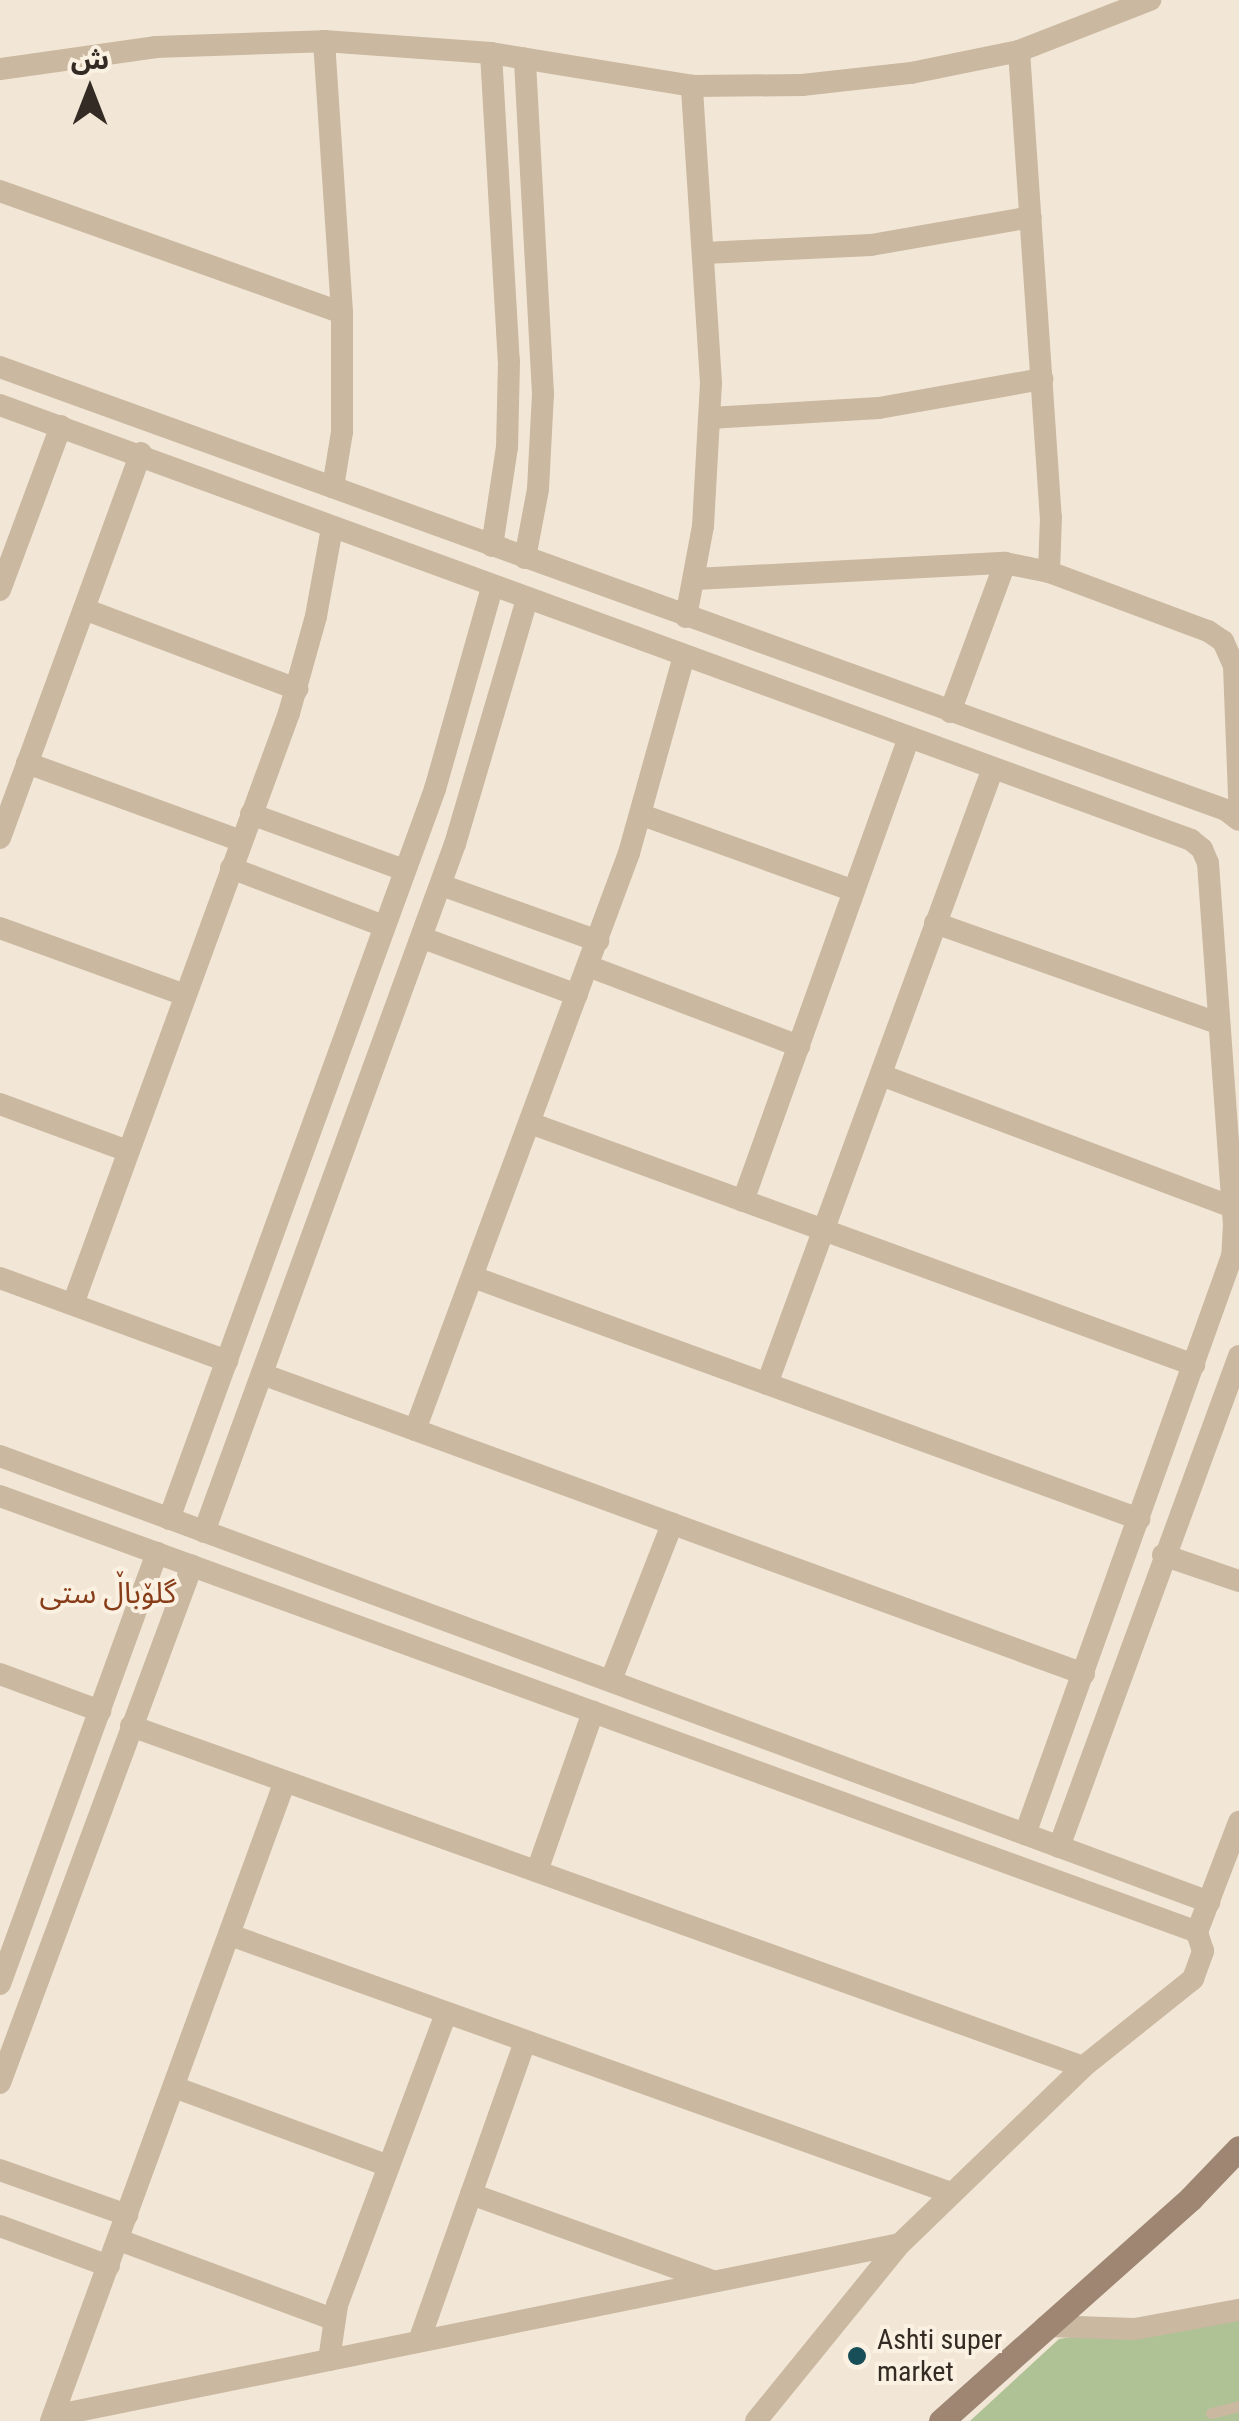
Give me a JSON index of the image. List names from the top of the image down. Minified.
{"districts":["گلۆباڵ ستی"],"places":["Ashti super market"],"north":"top"}
